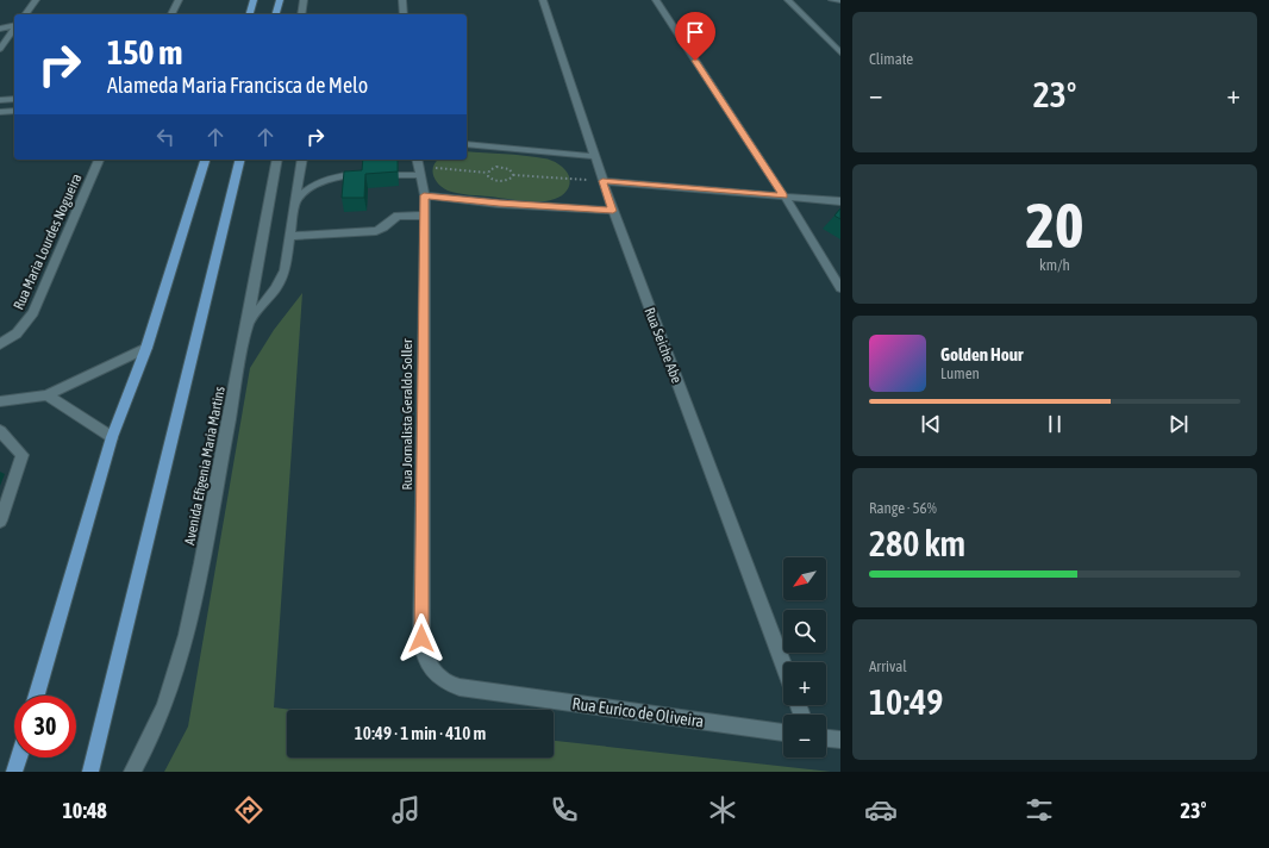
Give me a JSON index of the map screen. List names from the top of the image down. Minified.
{"streets":{"street":["Rua Maria Lourdes Nogueira","Rua Seiche Abe","Rua Jornalista Geraldo Soller","Avenida Efigenia Maria Martins","Rua Eurico de Oliveira"]},"crossings":[["Rua Jornalista Geraldo Soller","Rua Eurico de Oliveira"]],"north":"bottom left","page":{"tile":["Climate",["20","km/h"],["Range · 56%","280 km"],["Arrival","10:49"]],"turn":["150 m","Alameda Maria Francisca de Melo"],"heat":["−","23°","+"],"song":["Golden Hour","Lumen"],"map_buttons":["+","−"],"limit":"30","trip":"10:49 · 1 min · 410 m","tabs":["10:48","23°"]}}
